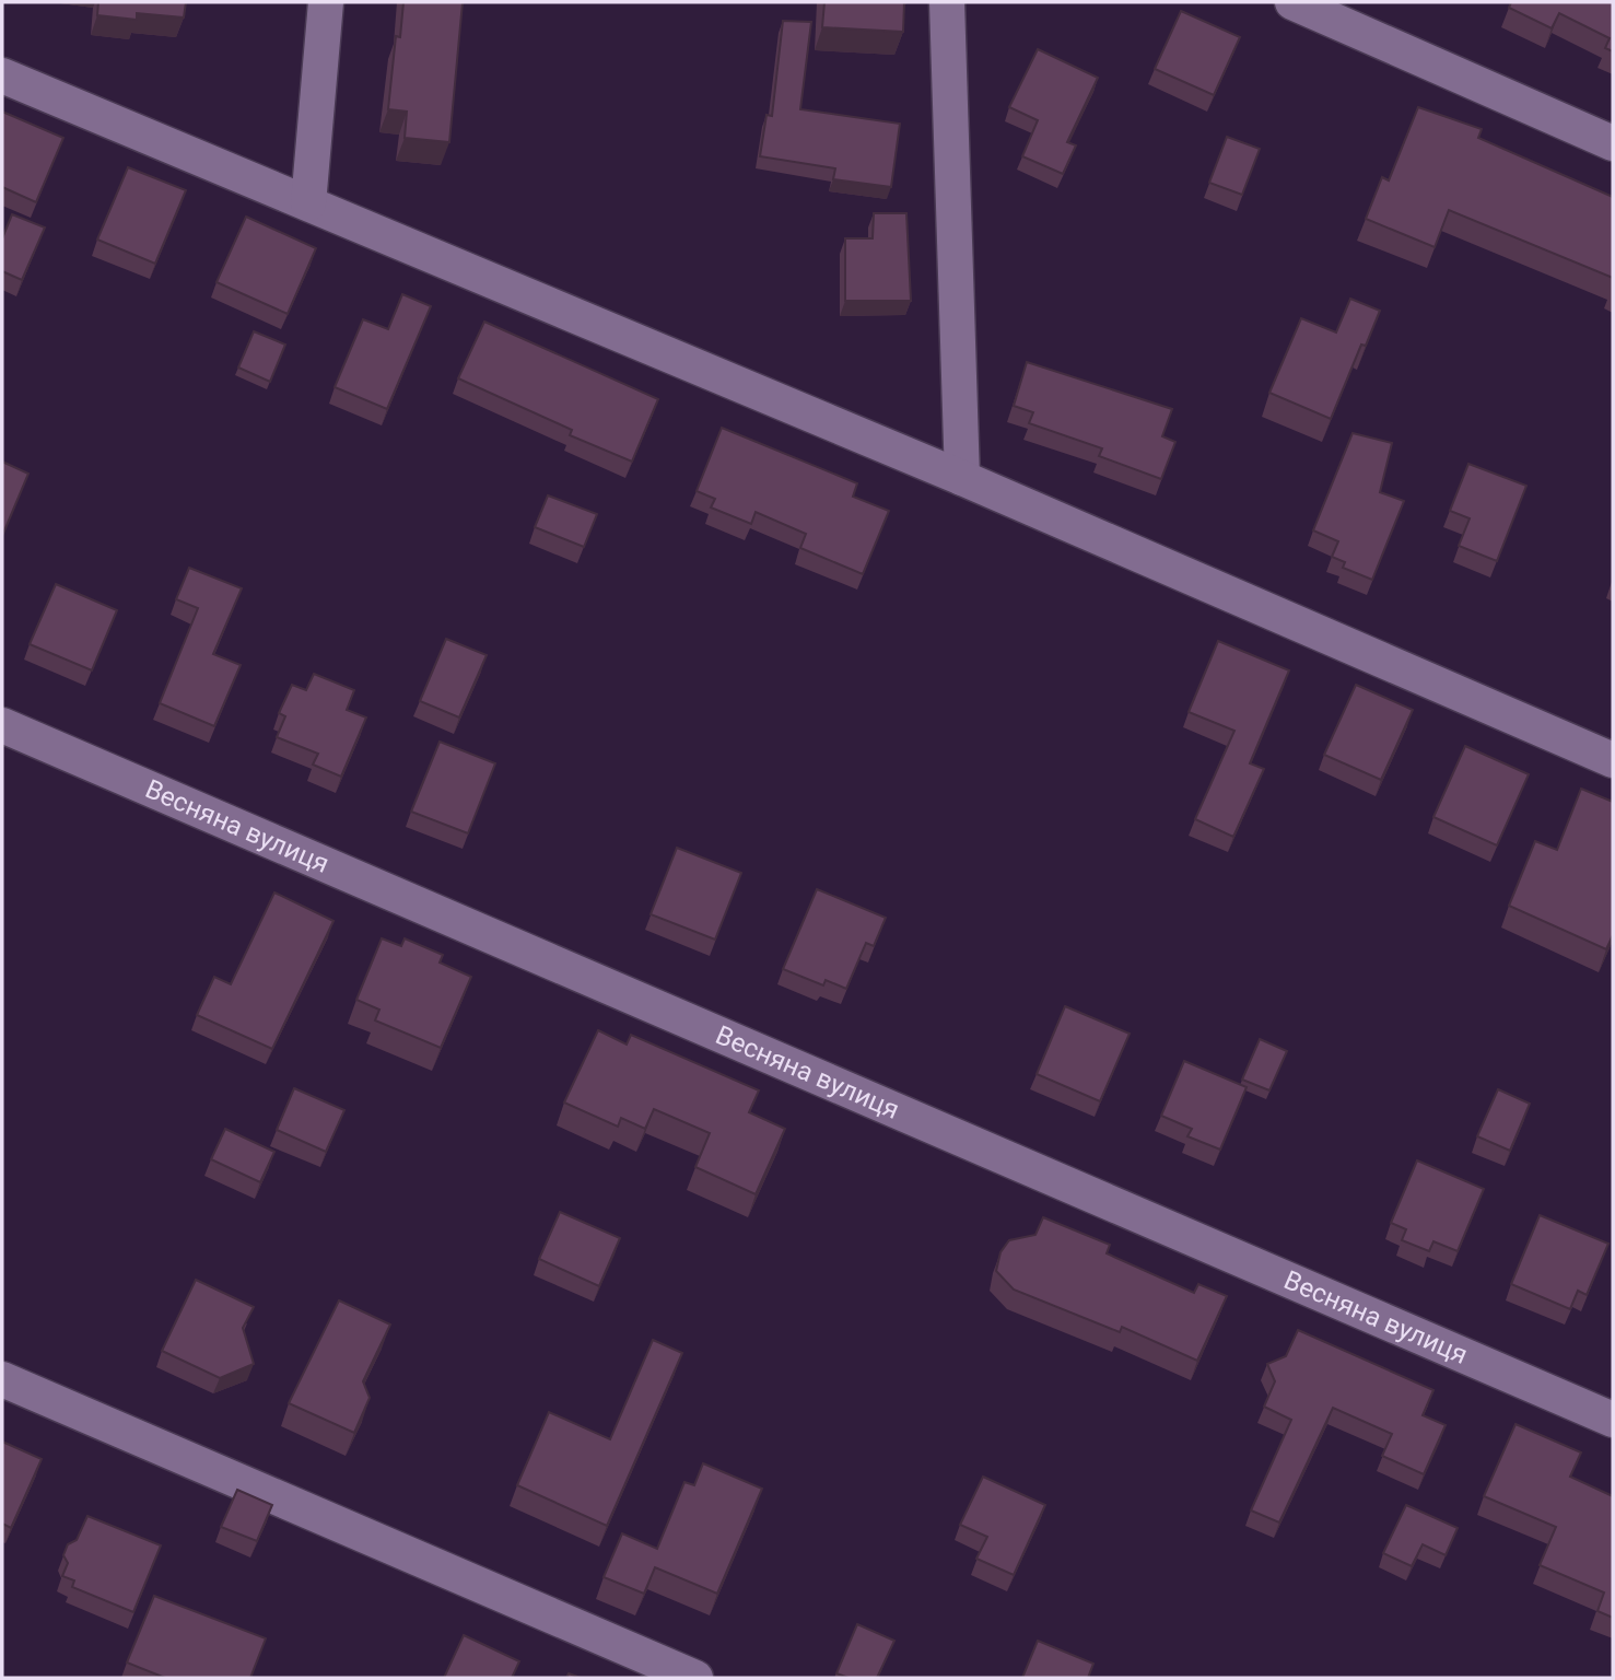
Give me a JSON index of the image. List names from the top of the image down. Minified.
{"streets":{"street":["Весняна вулиця"]}}
